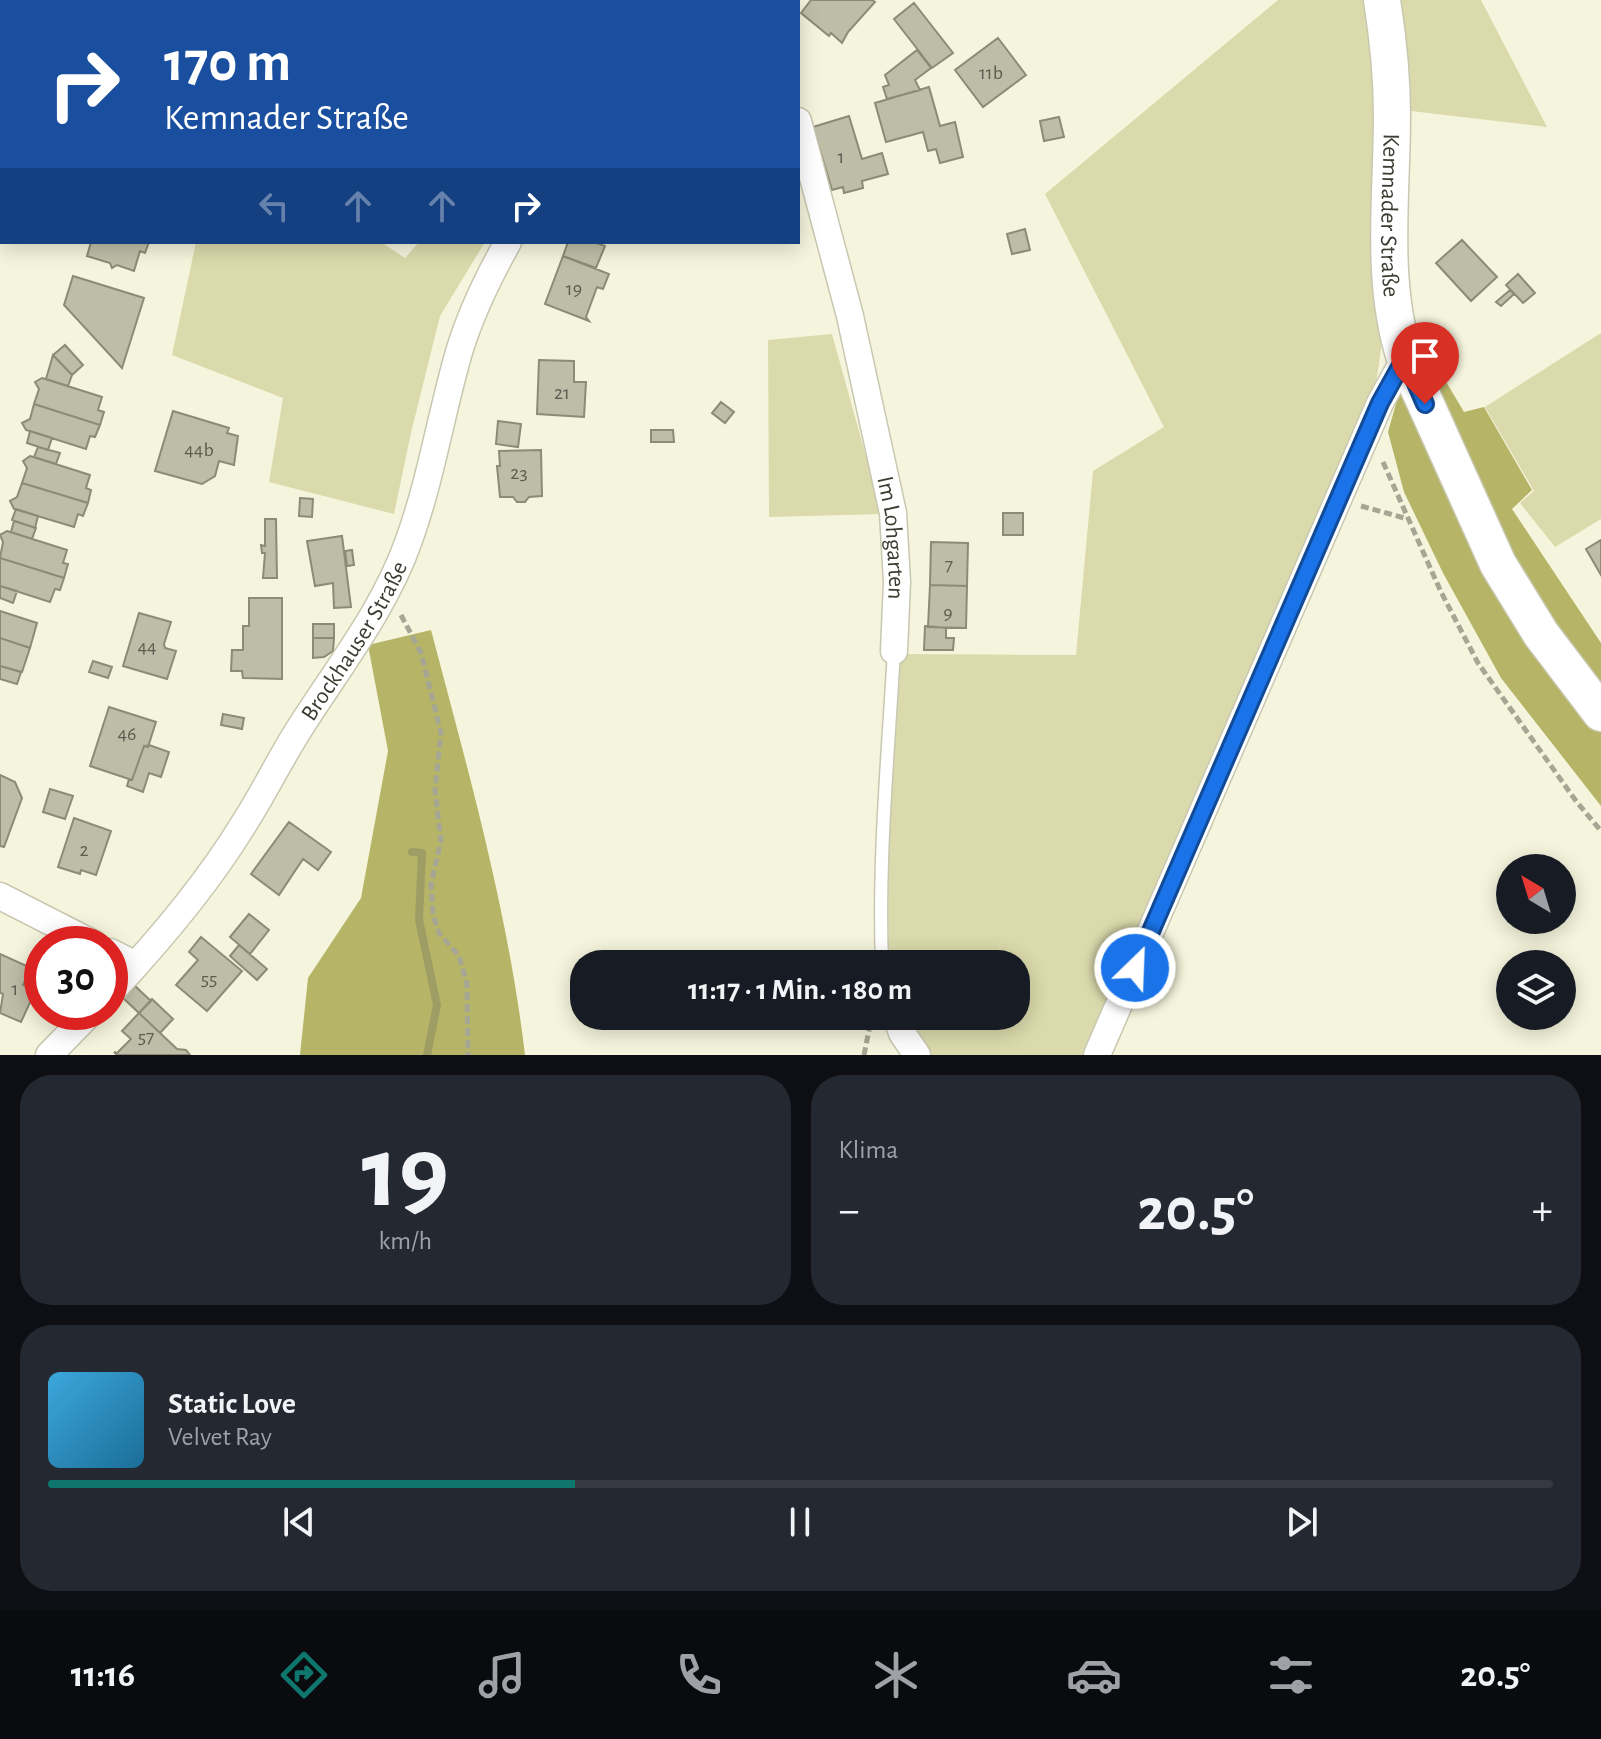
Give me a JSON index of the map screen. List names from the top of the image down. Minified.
{"streets":{"main road":["Kemnader Straße"],"street":["Im Lohgarten","Brockhauser Straße"]},"house_numbers":["11b","1","19","21","44b","23","7","9","44","46","2","55","1","57"],"north":"top left","page":{"turn":["170 m","Kemnader Straße"],"limit":"30","trip":"11:17 · 1 Min. · 180 m","tile":[["19","km/h"],"Klima"],"heat":["−","20.5°","+"],"song":["Static Love","Velvet Ray"],"tabs":["11:16","20.5°"]}}
